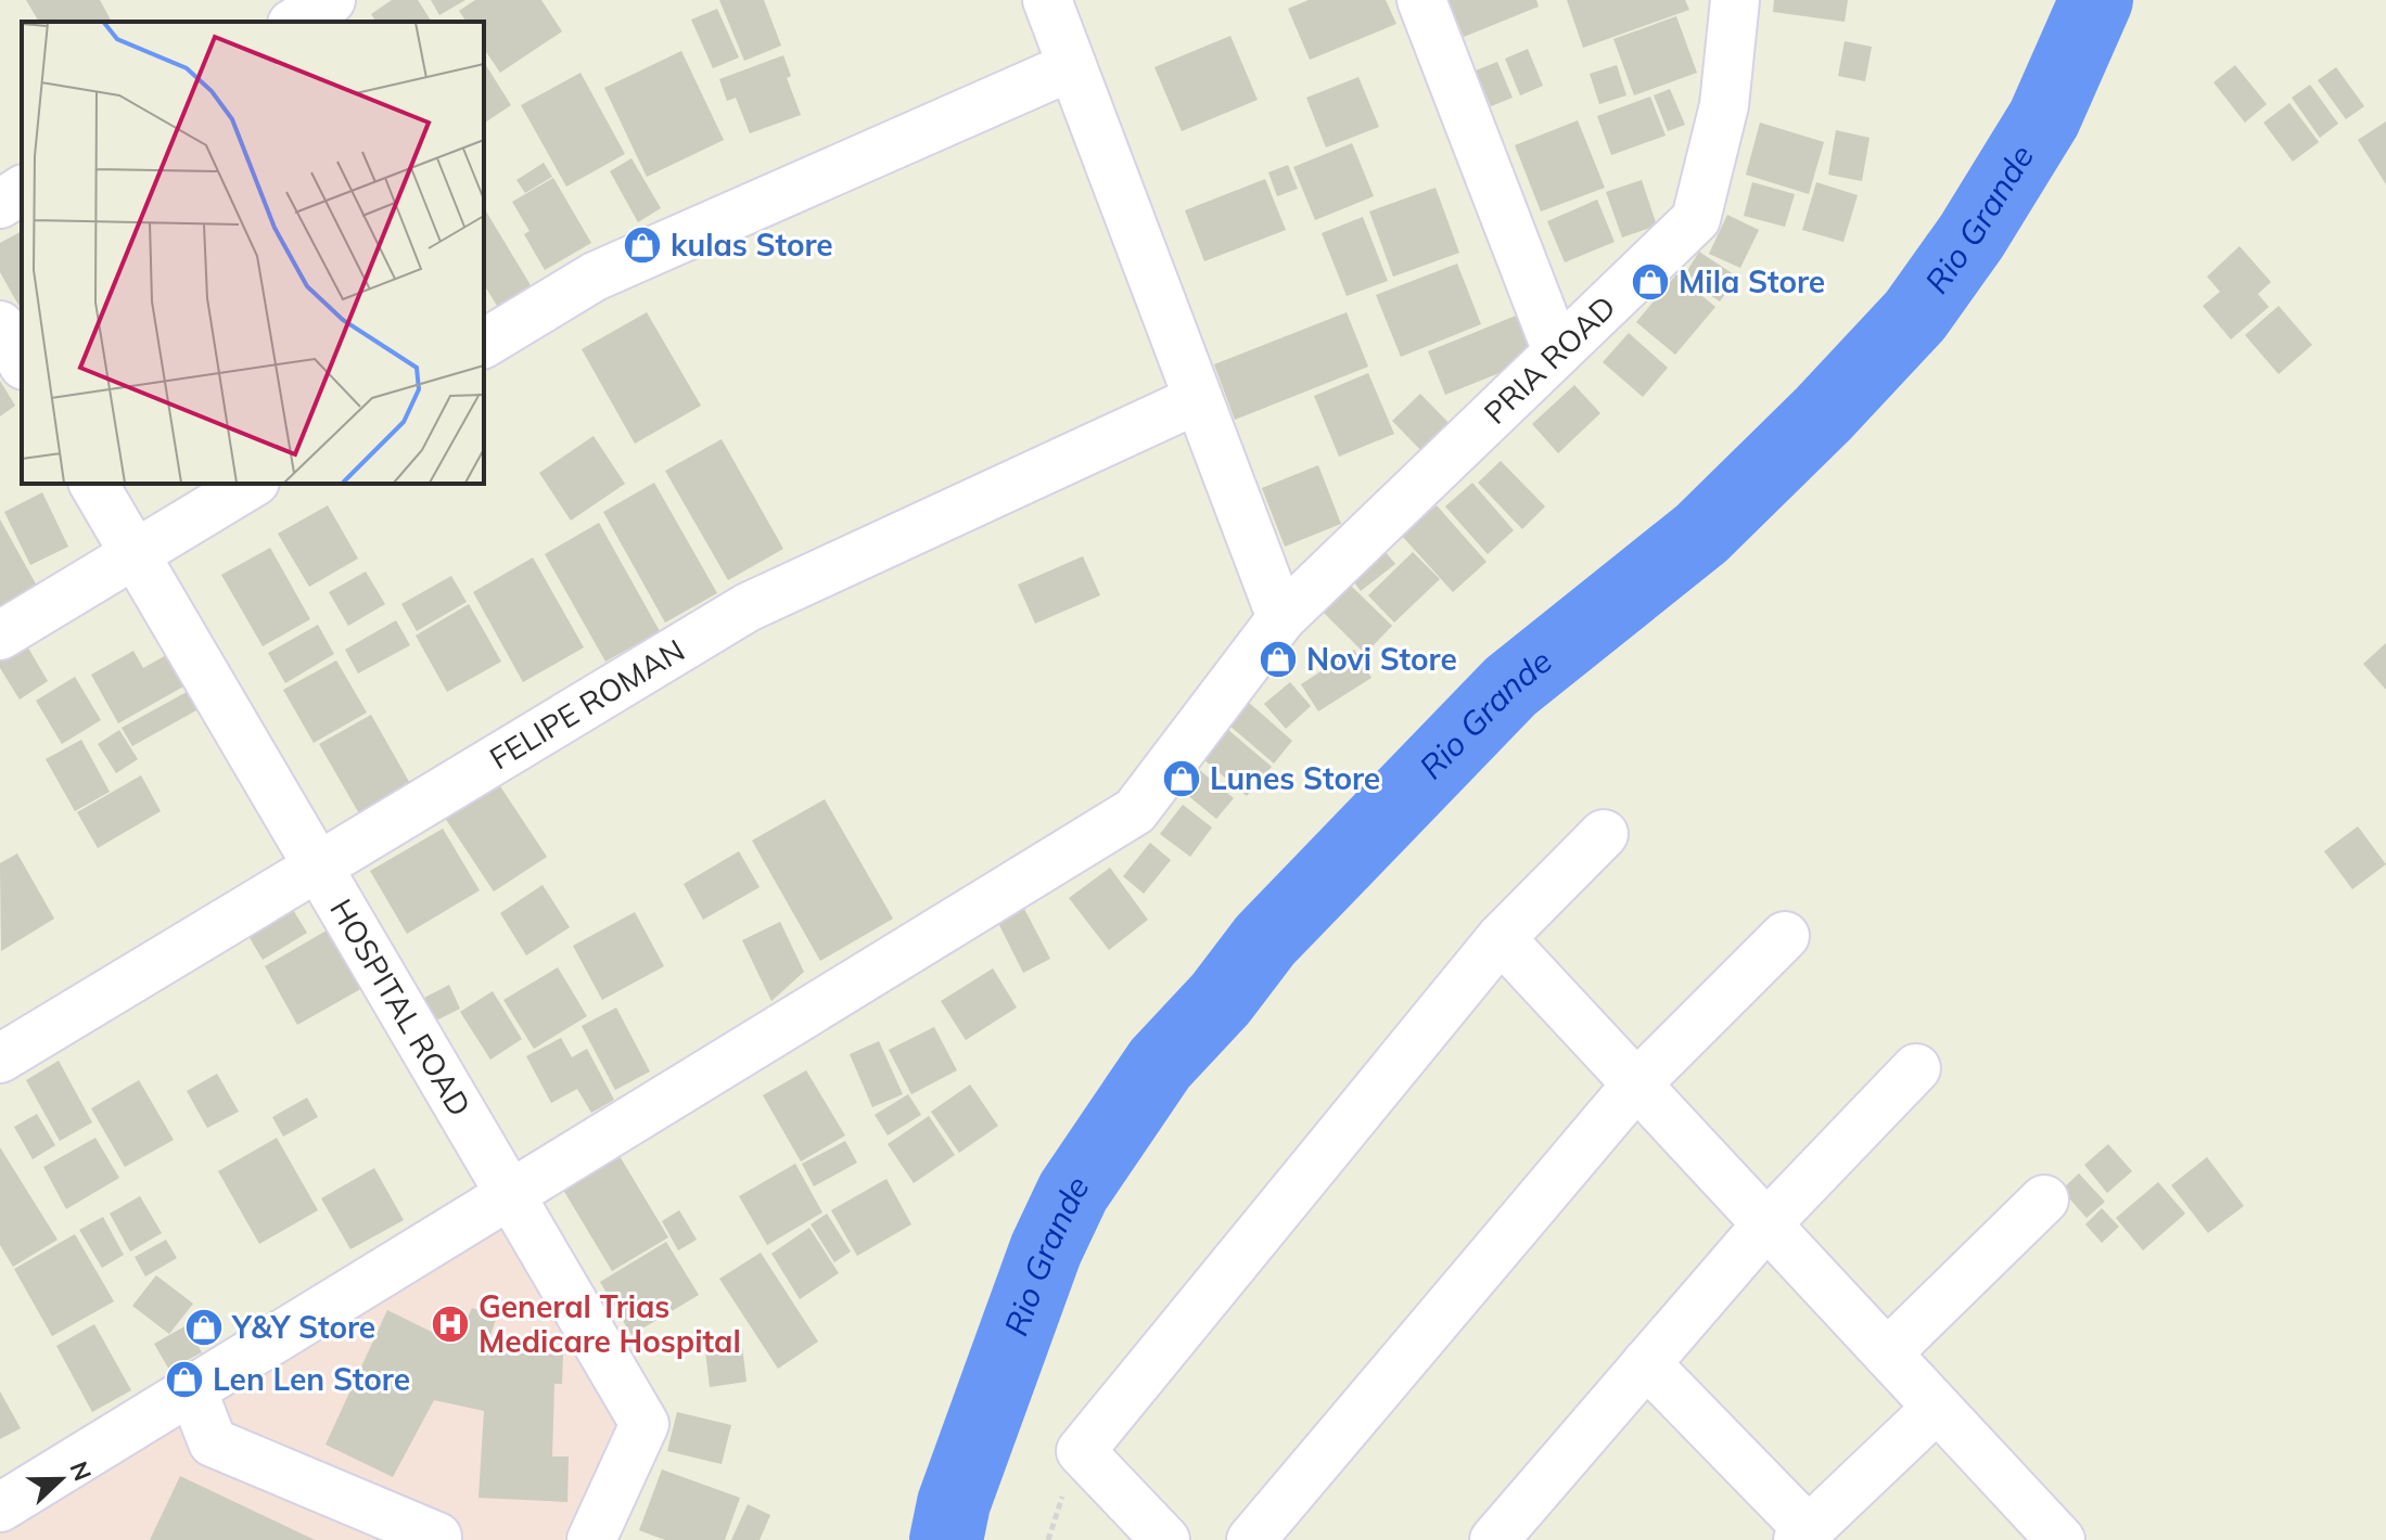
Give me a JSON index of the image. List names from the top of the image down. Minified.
{"streets":{"street":["PRIA ROAD","FELIPE ROMAN","HOSPITAL ROAD"]},"crossings":[["PRIA ROAD","HOSPITAL ROAD"],["FELIPE ROMAN","HOSPITAL ROAD"]],"water":["Rio Grande"],"places":{"shop":["kulas Store","Mila Store","Novi Store","Lunes Store","Y&Y Store","Len Len Store"],"hospital":["General Trias Medicare Hospital"]},"north":"right"}
